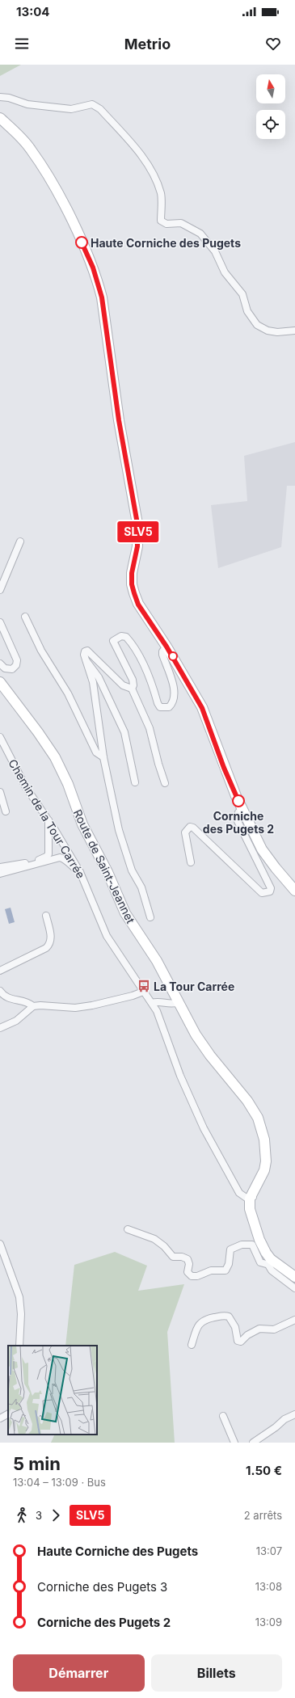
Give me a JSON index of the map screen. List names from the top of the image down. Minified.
{"streets":{"street":["Chemin de la Tour Carrée","Route de Saint-Jeannet"]},"crossings":[["Chemin de la Tour Carrée","Route de Saint-Jeannet"]],"places":{"other":["Haute Corniche des Pugets","Corniche des Pugets 2"],"bus stop":["La Tour Carrée"]},"lines":["bus line SLV5"],"north":"top","page":{"status":"13:04","header":"Metrio","on_map":"SLV5","heading":["5 min","13:04 – 13:09 · Bus","1.50 €"],"legs":["3","SLV5","2 arrêts"],"list":[{"name":"Haute Corniche des Pugets","value":"13:07"},{"name":"Corniche des Pugets 3","value":"13:08"},{"name":"Corniche des Pugets 2","value":"13:09"}],"buttons":["Démarrer","Billets"]}}
